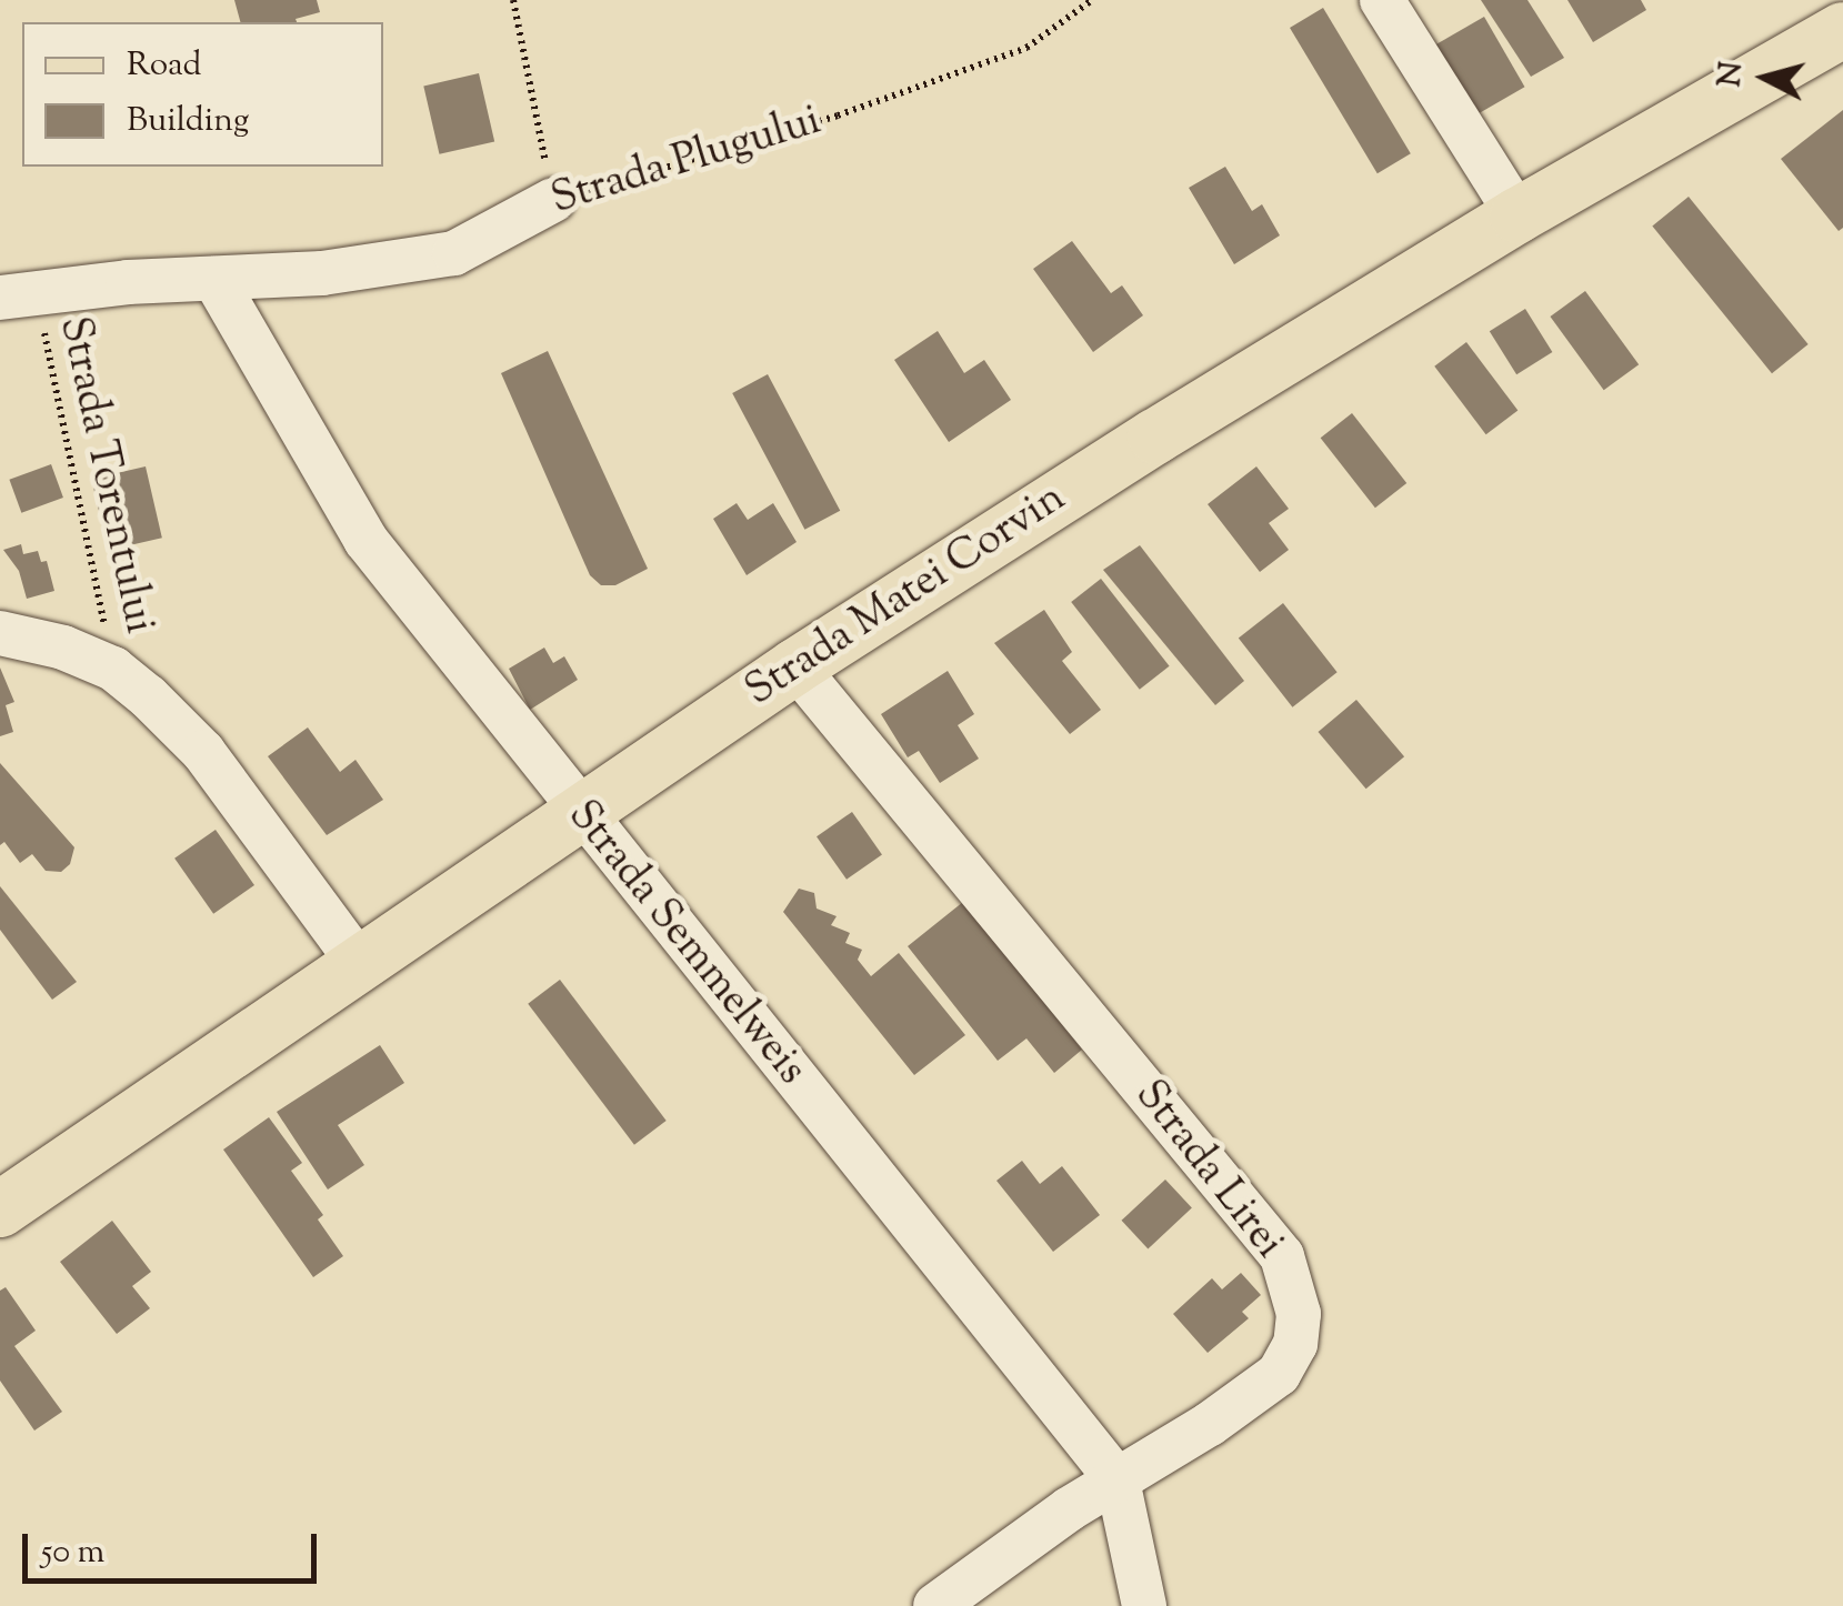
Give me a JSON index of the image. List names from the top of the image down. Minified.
{"streets":{"main road":["Strada Matei Corvin"],"street":["Strada Plugului","Strada Semmelweis","Strada Lirei"],"path":["Strada Torentului"]},"crossings":[["Strada Plugului","Strada Torentului"],["Strada Plugului","Strada Semmelweis"],["Strada Matei Corvin","Strada Semmelweis"],["Strada Matei Corvin","Strada Lirei"],["Strada Semmelweis","Strada Lirei"]],"legend":["Road","Building"],"scale_bar":"50 m","north":"left"}
